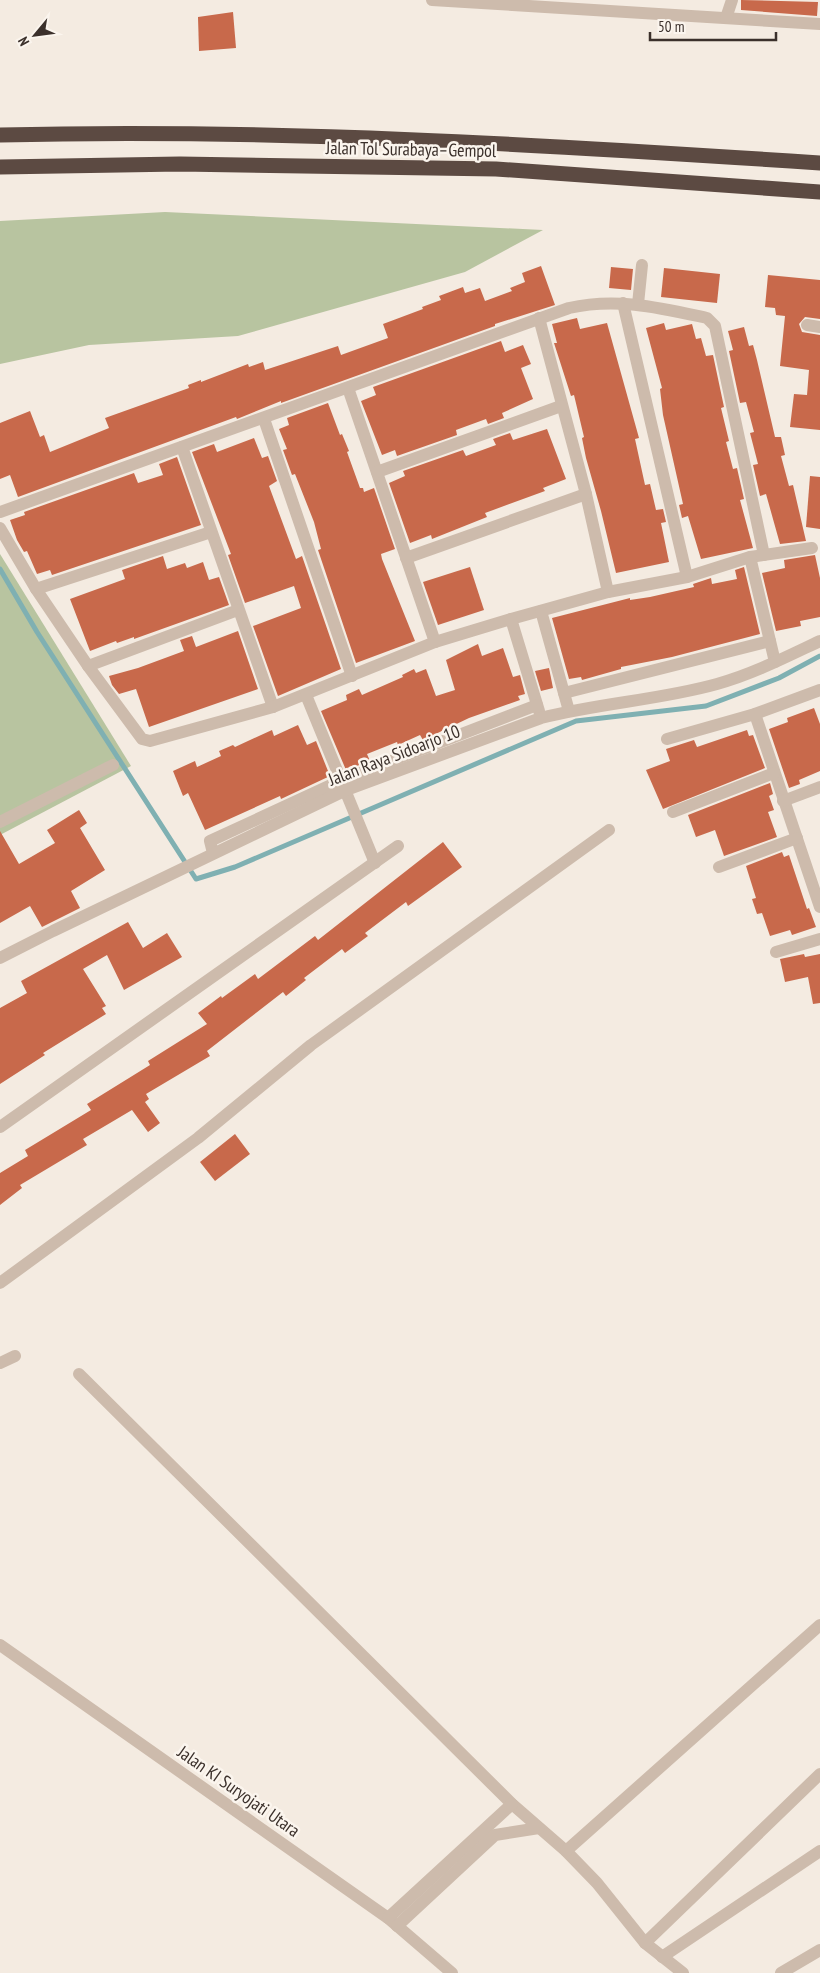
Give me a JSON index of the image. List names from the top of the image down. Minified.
{"streets":{"highway":["Jalan Tol Surabaya–Gempol"],"street":["Jalan Raya Sidoarjo 10","Jalan KI Suryojati Utara"]},"scale_bar":"50 m","north":"bottom left"}
